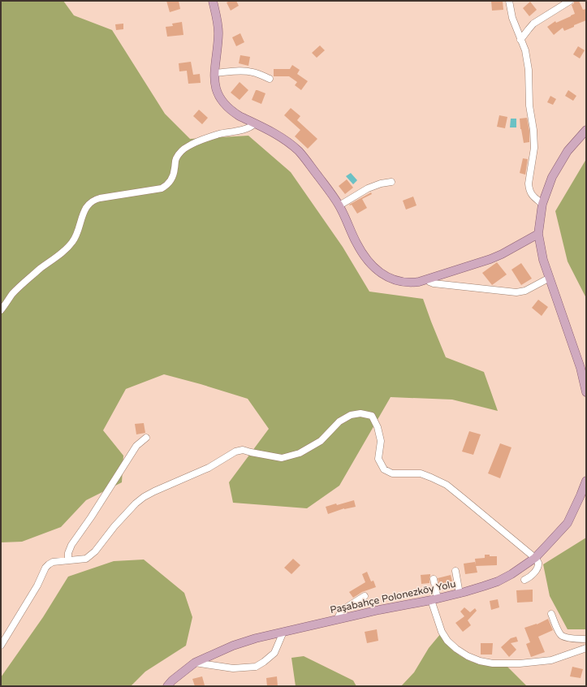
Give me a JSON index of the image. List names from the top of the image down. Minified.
{"streets":{"main road":["Paşabahçe Polonezköy Yolu"]}}
